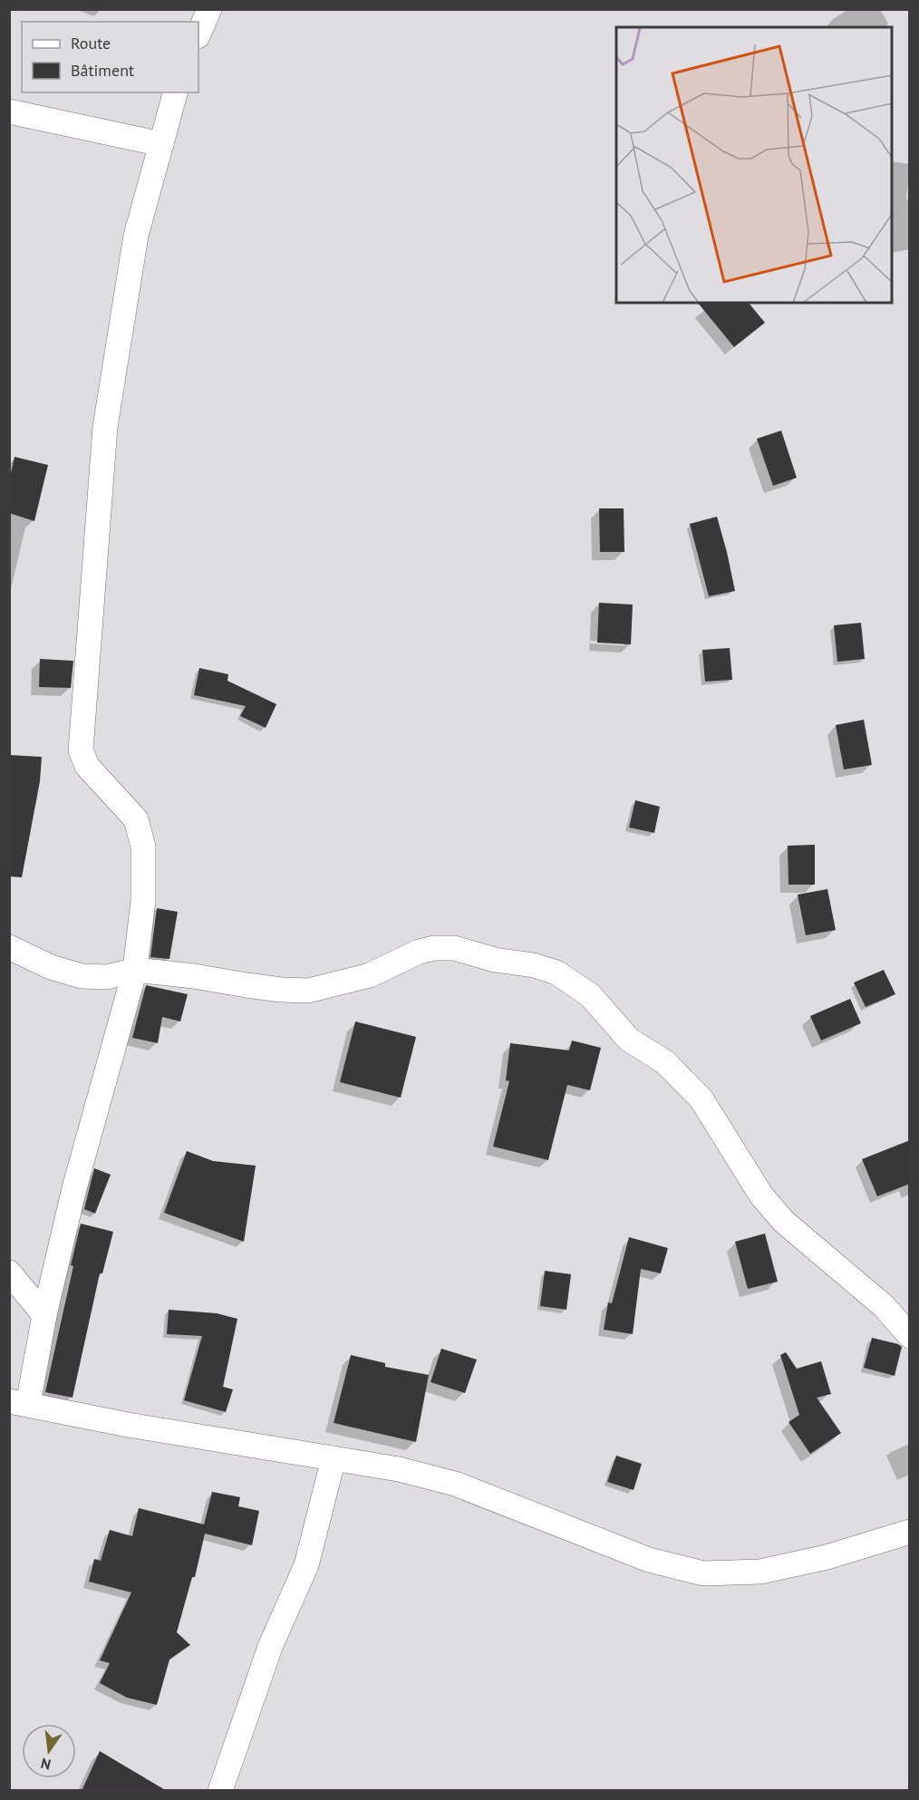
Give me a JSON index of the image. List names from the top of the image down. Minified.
{"legend":["Route","Bâtiment"],"north":"bottom"}
